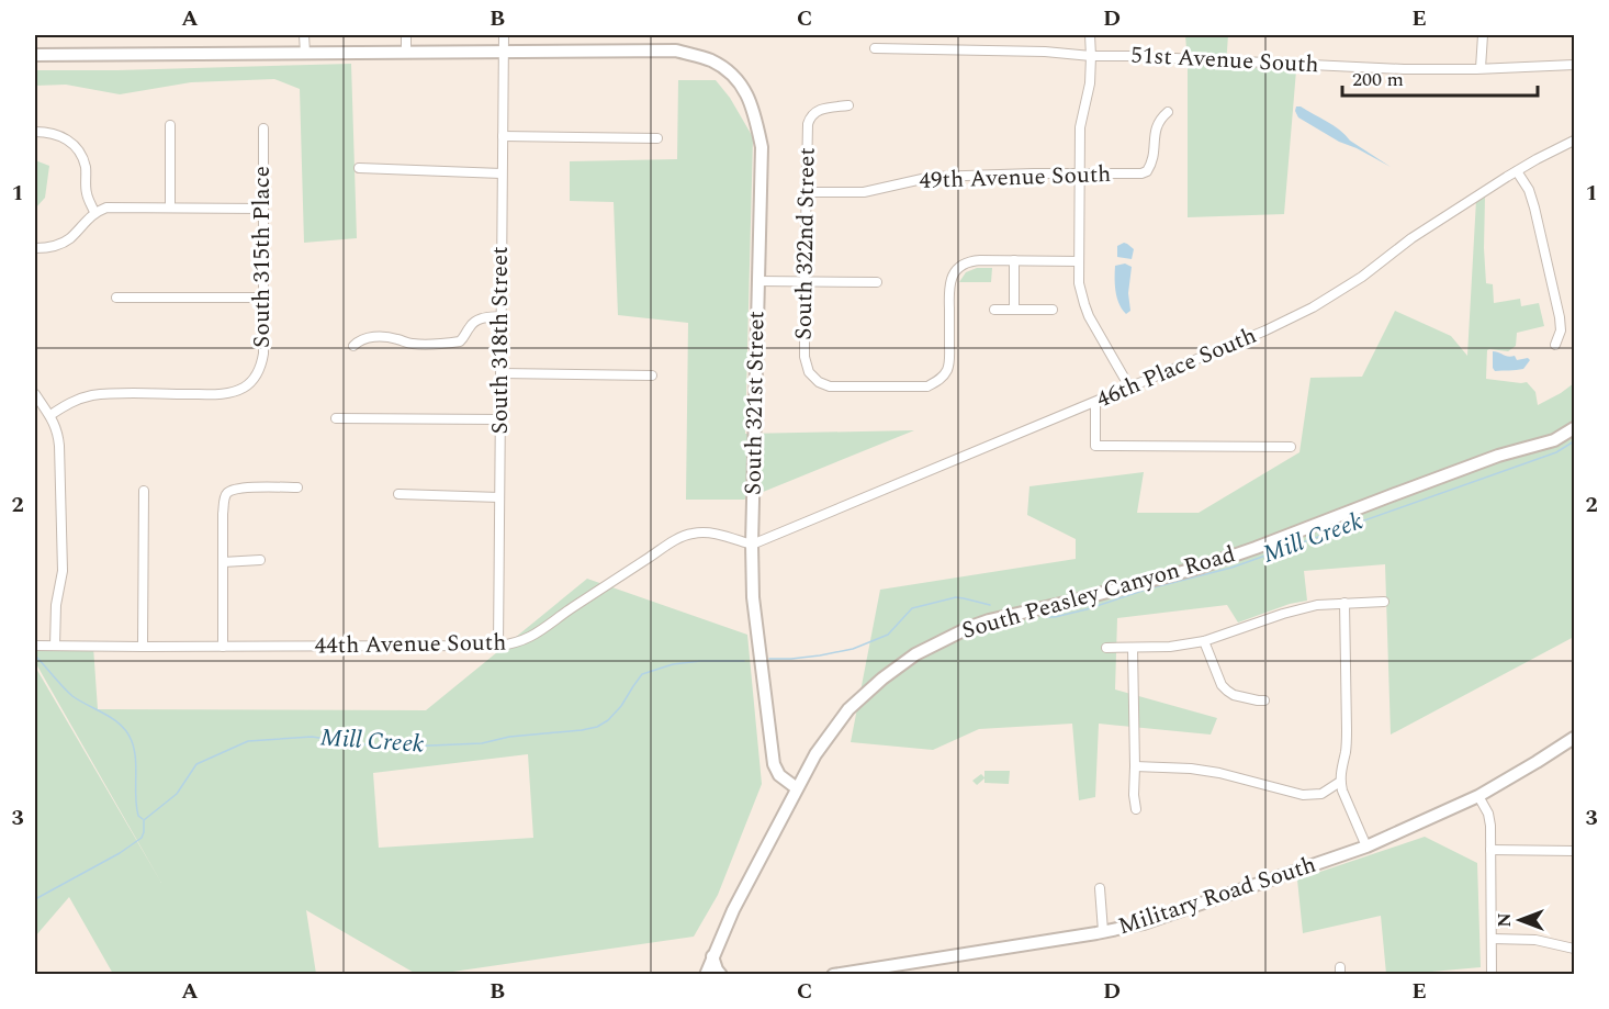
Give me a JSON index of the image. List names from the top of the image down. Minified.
{"streets":{"main road":["South 321st Street","South Peasley Canyon Road","Military Road South"],"street":["51st Avenue South","49th Avenue South","South 322nd Street","South 315th Place","South 318th Street","46th Place South","44th Avenue South"]},"crossings":[["49th Avenue South","South 322nd Street"],["South 318th Street","South 321st Street"],["South 318th Street","44th Avenue South"],["46th Place South","South 321st Street"],["46th Place South","44th Avenue South"],["South 321st Street","South Peasley Canyon Road"],["South 321st Street","44th Avenue South"]],"water":["Mill Creek"],"scale_bar":"200 m","north":"left","grid":{"columns":["A","B","C","D","E"],"rows":["1","2","3"]}}
